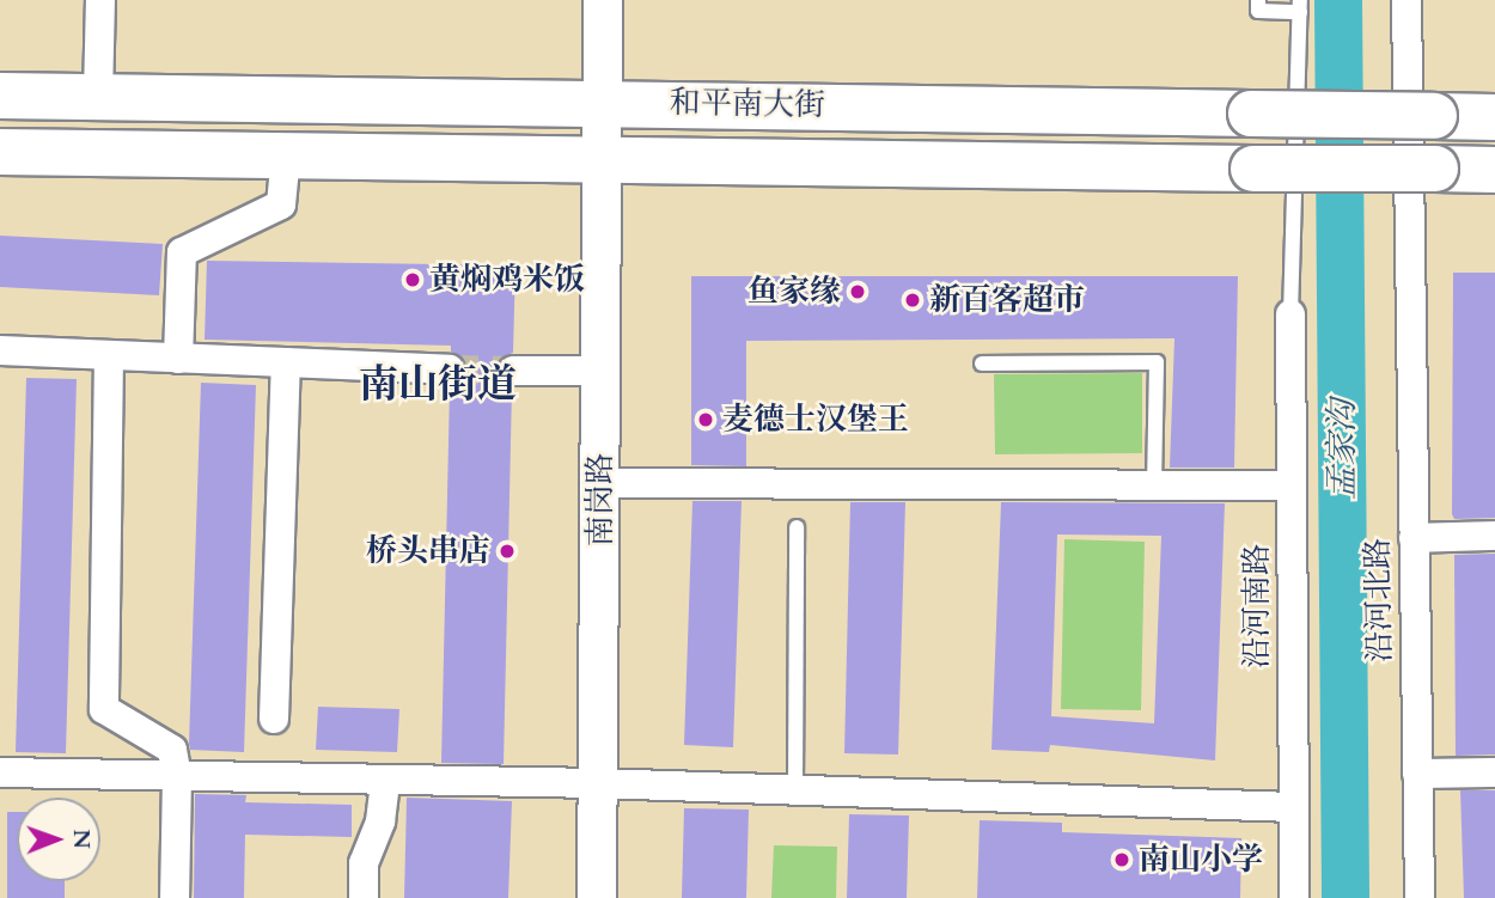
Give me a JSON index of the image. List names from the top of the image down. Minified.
{"streets":{"main road":["和平南大街"],"street":["南岗路","沿河北路","沿河南路"]},"crossings":[["和平南大街","南岗路"]],"districts":["南山街道"],"water":["孟家沟"],"places":["黄焖鸡米饭","鱼家缘","新百客超市","麦德士汉堡王","桥头串店","南山小学"],"north":"right"}
